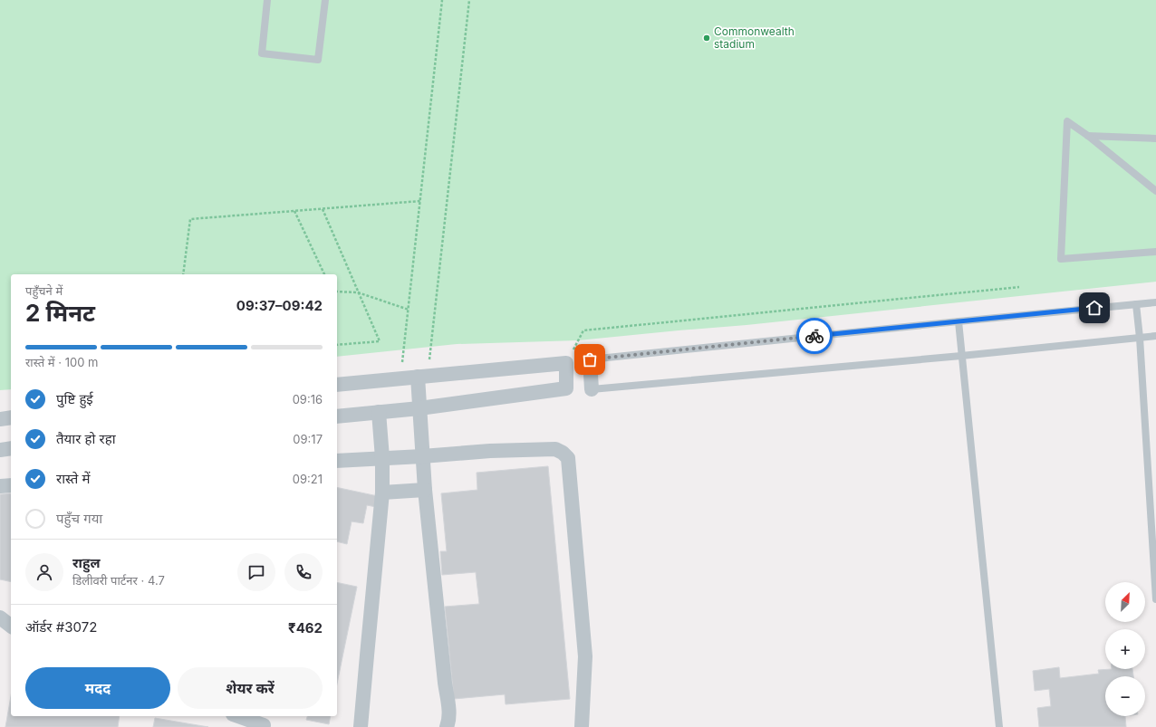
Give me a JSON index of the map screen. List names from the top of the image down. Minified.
{"places":["Commonwealth stadium"],"north":"top right","page":{"heading":["2 मिनट","पहुँचने में","09:37–09:42"],"panel":["राहुल","डिलीवरी पार्टनर · 4.7","ऑर्डर #3072","₹462"],"bar":"रास्ते में · 100 m","list":[["पुष्टि हुई","09:16"],["तैयार हो रहा","09:17"],["रास्ते में","09:21"],"पहुँच गया"],"map_buttons":["+","−"],"buttons":["मदद","शेयर करें"]}}
